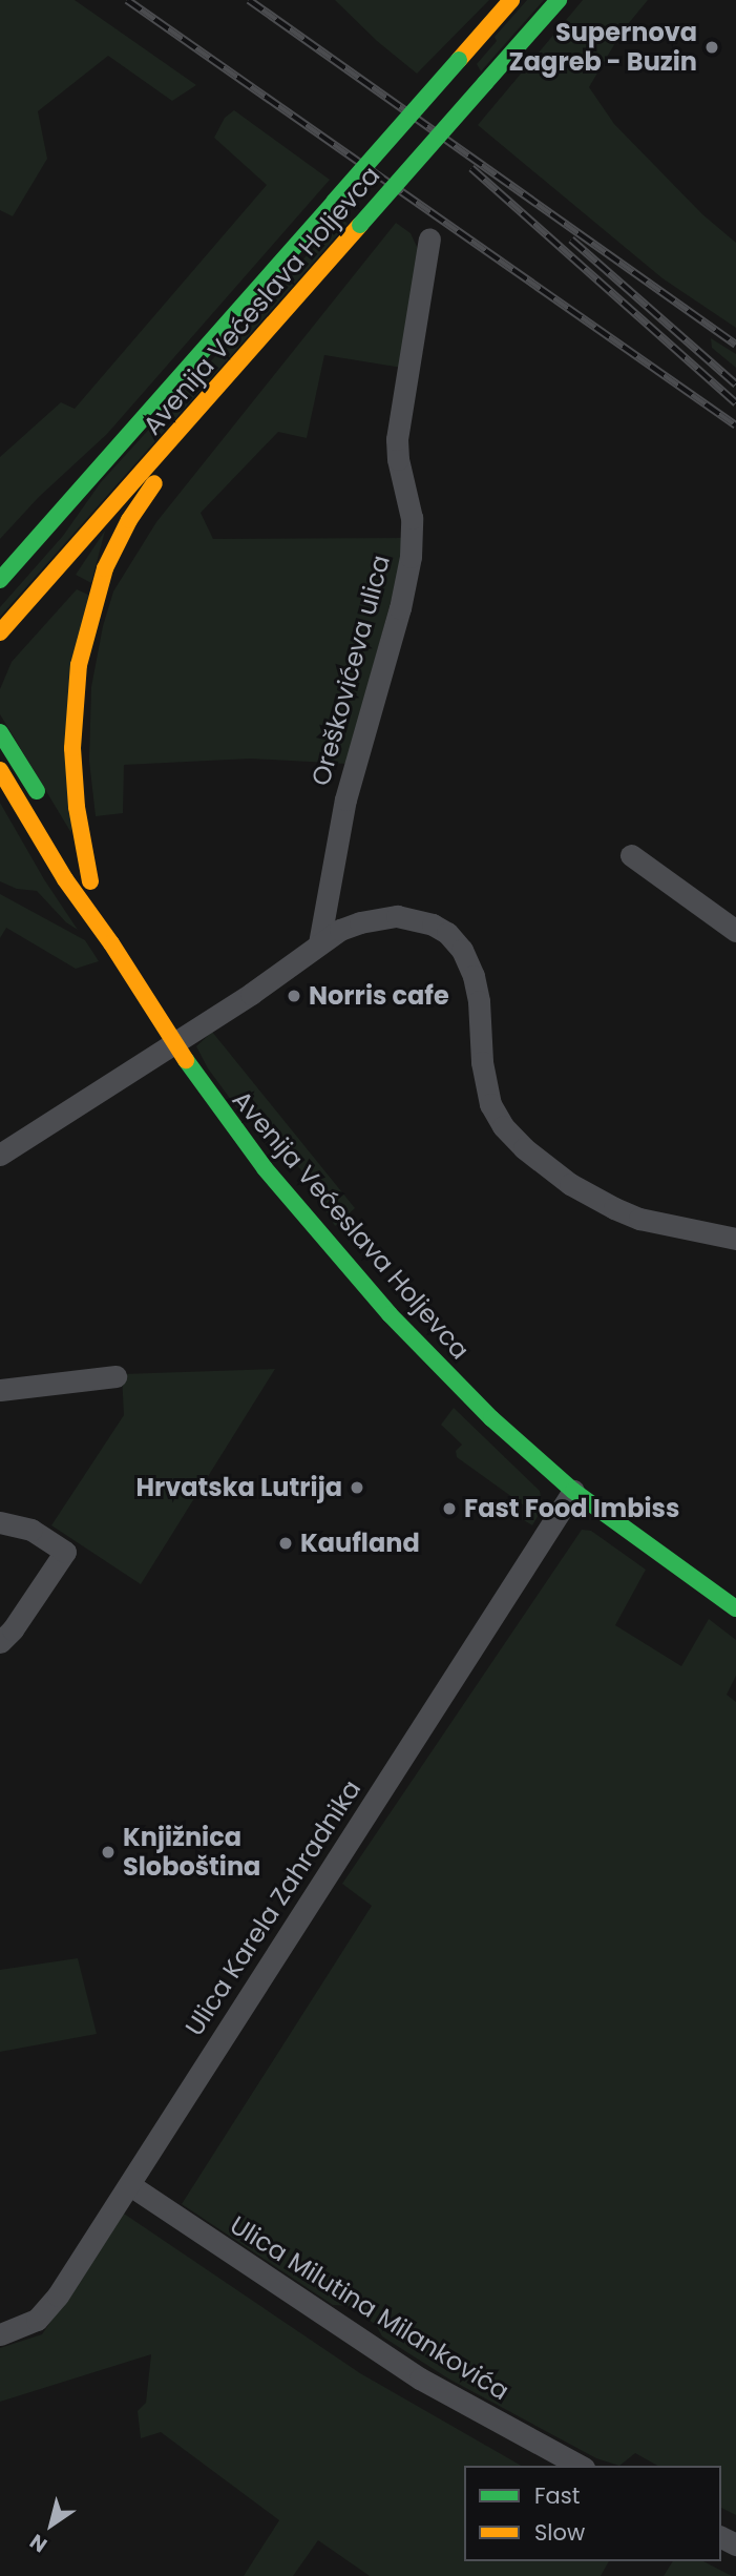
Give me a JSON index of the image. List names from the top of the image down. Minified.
{"streets":{"main road":["Avenija Većeslava Holjevca"],"street":["Oreškovićeva ulica","Ulica Karela Zahradnika","Ulica Milutina Milankovića"]},"crossings":[["Avenija Većeslava Holjevca","Ulica Karela Zahradnika"],["Ulica Karela Zahradnika","Ulica Milutina Milankovića"]],"places":["Supernova Zagreb - Buzin","Norris cafe","Hrvatska Lutrija","Fast Food Imbiss","Kaufland","Knjižnica Sloboština"],"legend":["Fast","Slow"],"north":"bottom left"}
